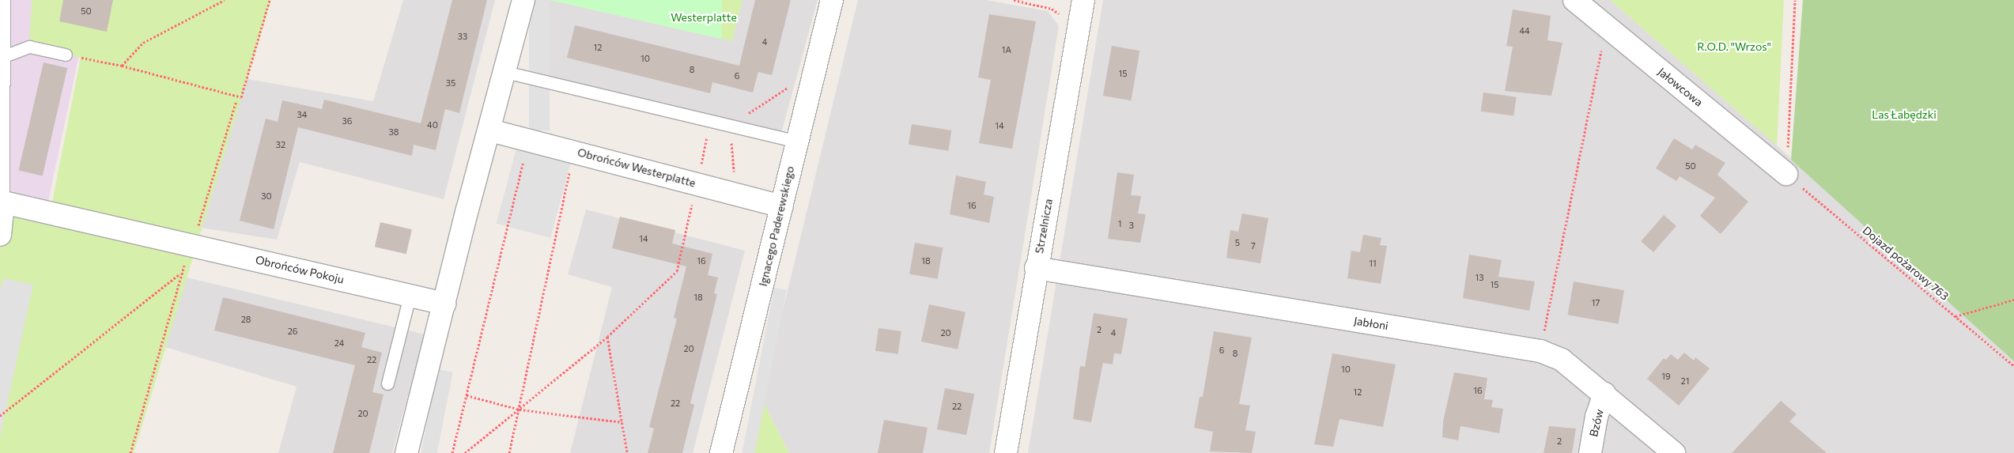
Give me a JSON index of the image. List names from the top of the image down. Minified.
{"streets":{"street":["Jałowcowa","Obrońców Westerplatte","Ignacego Paderewskiego","Strzelnicza","Obrońców Pokoju","Jabłoni","Bzów"],"path":["Dojazd pożarowy 763"]},"crossings":[["Jałowcowa","Dojazd pożarowy 763"],["Obrońców Westerplatte","Ignacego Paderewskiego"],["Strzelnicza","Jabłoni"],["Jabłoni","Bzów"]],"parks":["Westerplatte","R.O.D. \"Wrzos\"","Las Łabędzki"],"house_numbers":["50","44","33","4","12","1A","10","8","15","6","35","34","36","40","14","38","32","50","30","16","1","3","14","5","7","16","18","11","13","15","18","17","28","2","26","20","4","24","20","6","8","22","10","19","21","16","12","22","22","20","2"]}
